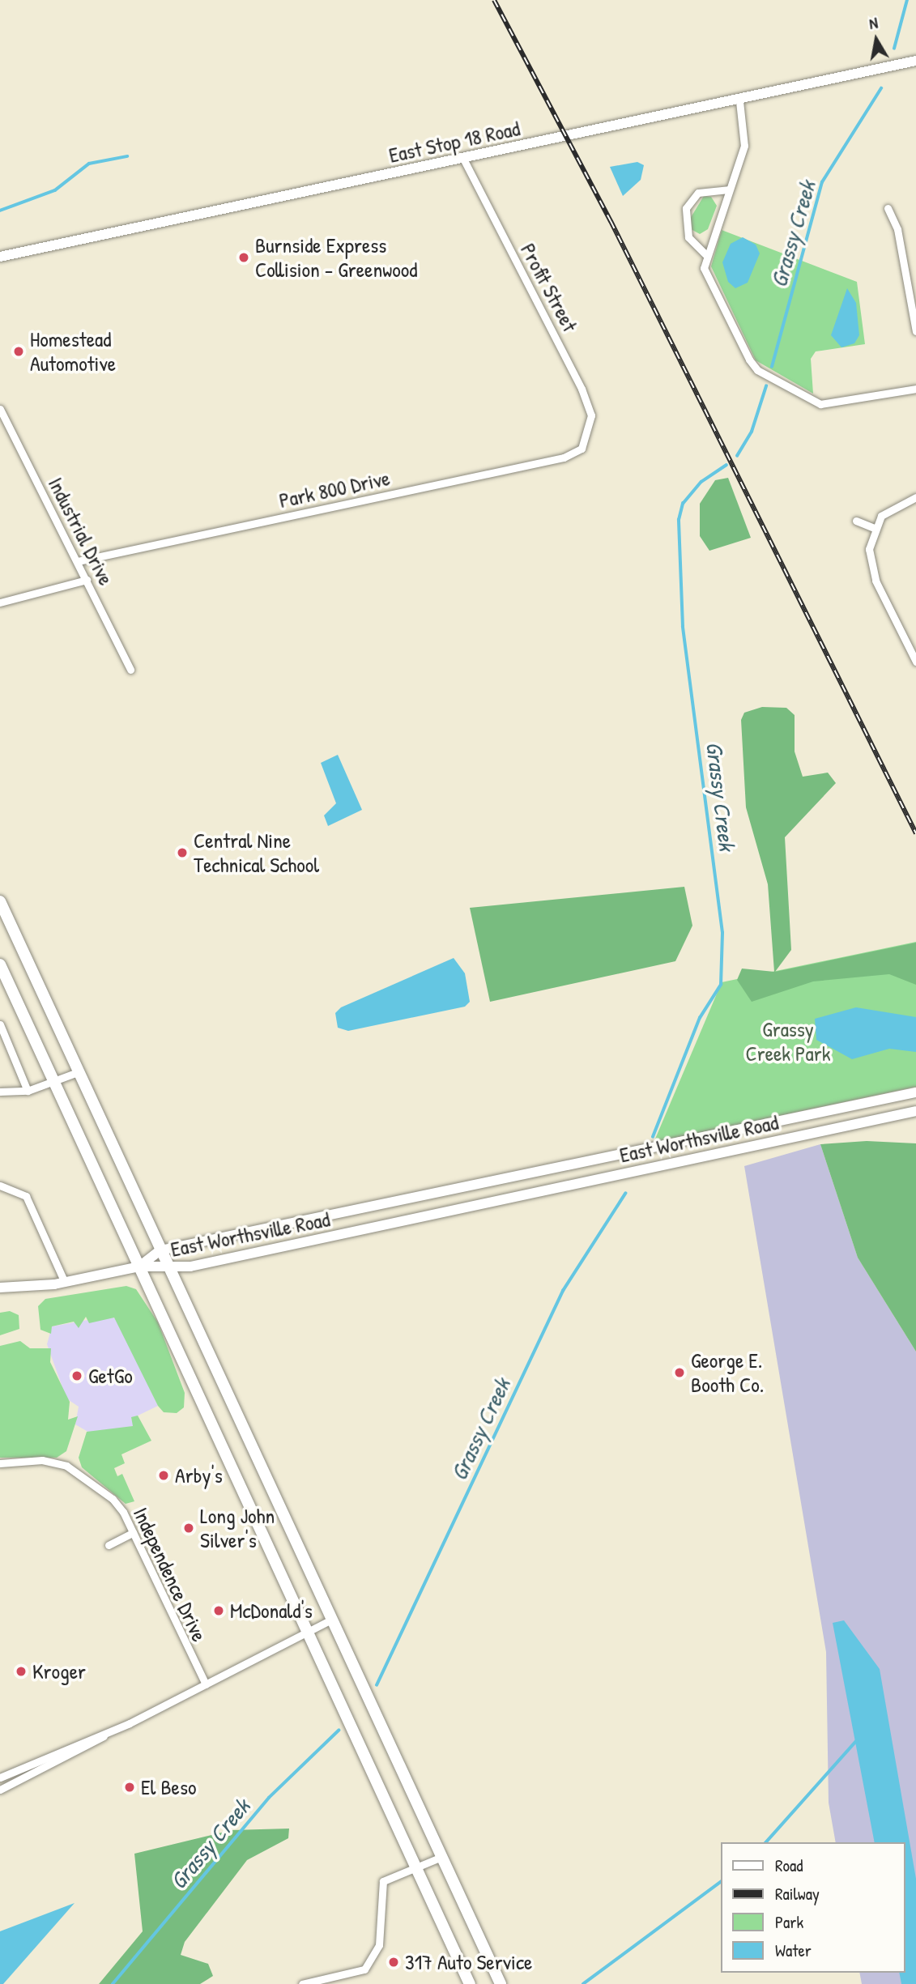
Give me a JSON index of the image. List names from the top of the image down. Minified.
{"streets":{"main road":["East Stop 18 Road","East Worthsville Road"],"street":["Profit Street","Park 800 Drive","Industrial Drive","Independence Drive"]},"crossings":[["East Stop 18 Road","Profit Street"],["Profit Street","Park 800 Drive"],["Park 800 Drive","Industrial Drive"]],"water":["Grassy Creek"],"parks":["Grassy Creek Park"],"places":["Burnside Express Collision - Greenwood","Homestead Automotive","Central Nine Technical School","George E. Booth Co.","GetGo","Arby's","Long John Silver's","McDonald's","Kroger","El Beso","317 Auto Service"],"legend":["Road","Railway","Park","Water"],"north":"top"}
